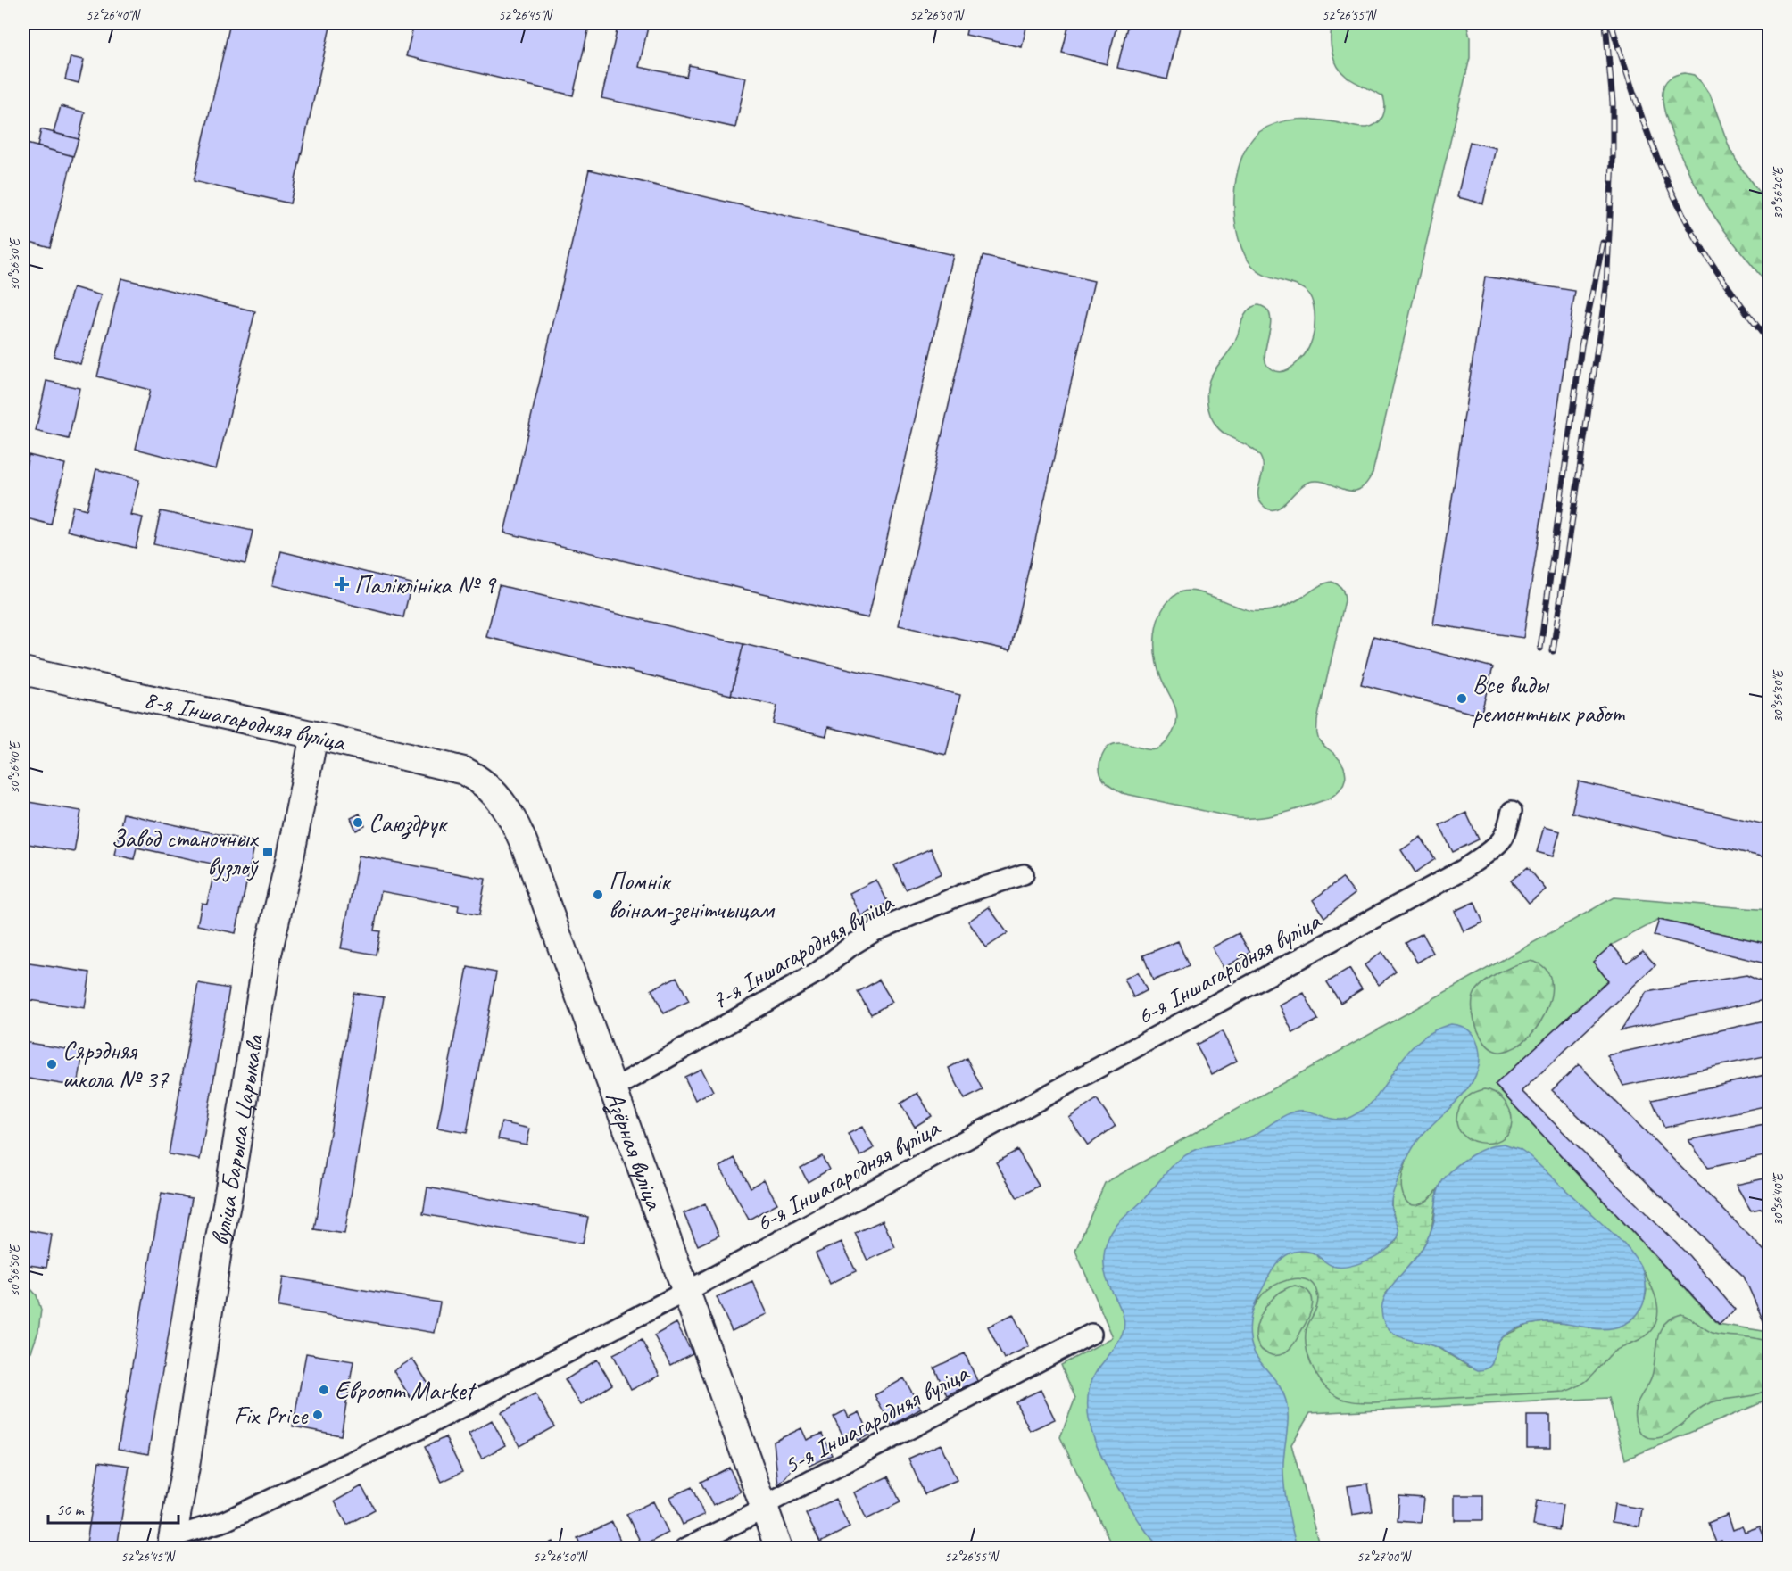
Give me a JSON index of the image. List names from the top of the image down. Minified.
{"streets":{"main road":["8-я Іншагародняя вуліца","вуліца Барыса Царыкава","Азёрная вуліца"],"street":["7-я Іншагародняя вуліца","6-я Іншагародняя вуліца","5-я Іншагародняя вуліца"]},"crossings":[["8-я Іншагародняя вуліца","вуліца Барыса Царыкава"],["8-я Іншагародняя вуліца","Азёрная вуліца"],["7-я Іншагародняя вуліца","Азёрная вуліца"],["6-я Іншагародняя вуліца","вуліца Барыса Царыкава"],["6-я Іншагародняя вуліца","Азёрная вуліца"],["Азёрная вуліца","5-я Іншагародняя вуліца"]],"places":{"health":["Паліклініка № 9"],"other":["Все виды ремонтных работ","Саюздрук","Помнік воінам-зенітчыцам","Сярэдняя школа № 37","Евроопт Market","Fix Price"],"transit":["Завод станочных вузлоў"]},"scale_bar":"50 m","coordinates":["52°26'40\"N","52°26'45\"N","52°26'50\"N","52°26'55\"N","30°56'20\"E","30°56'30\"E","30°56'40\"E","30°56'50\"E","52°27'00\"N"]}
